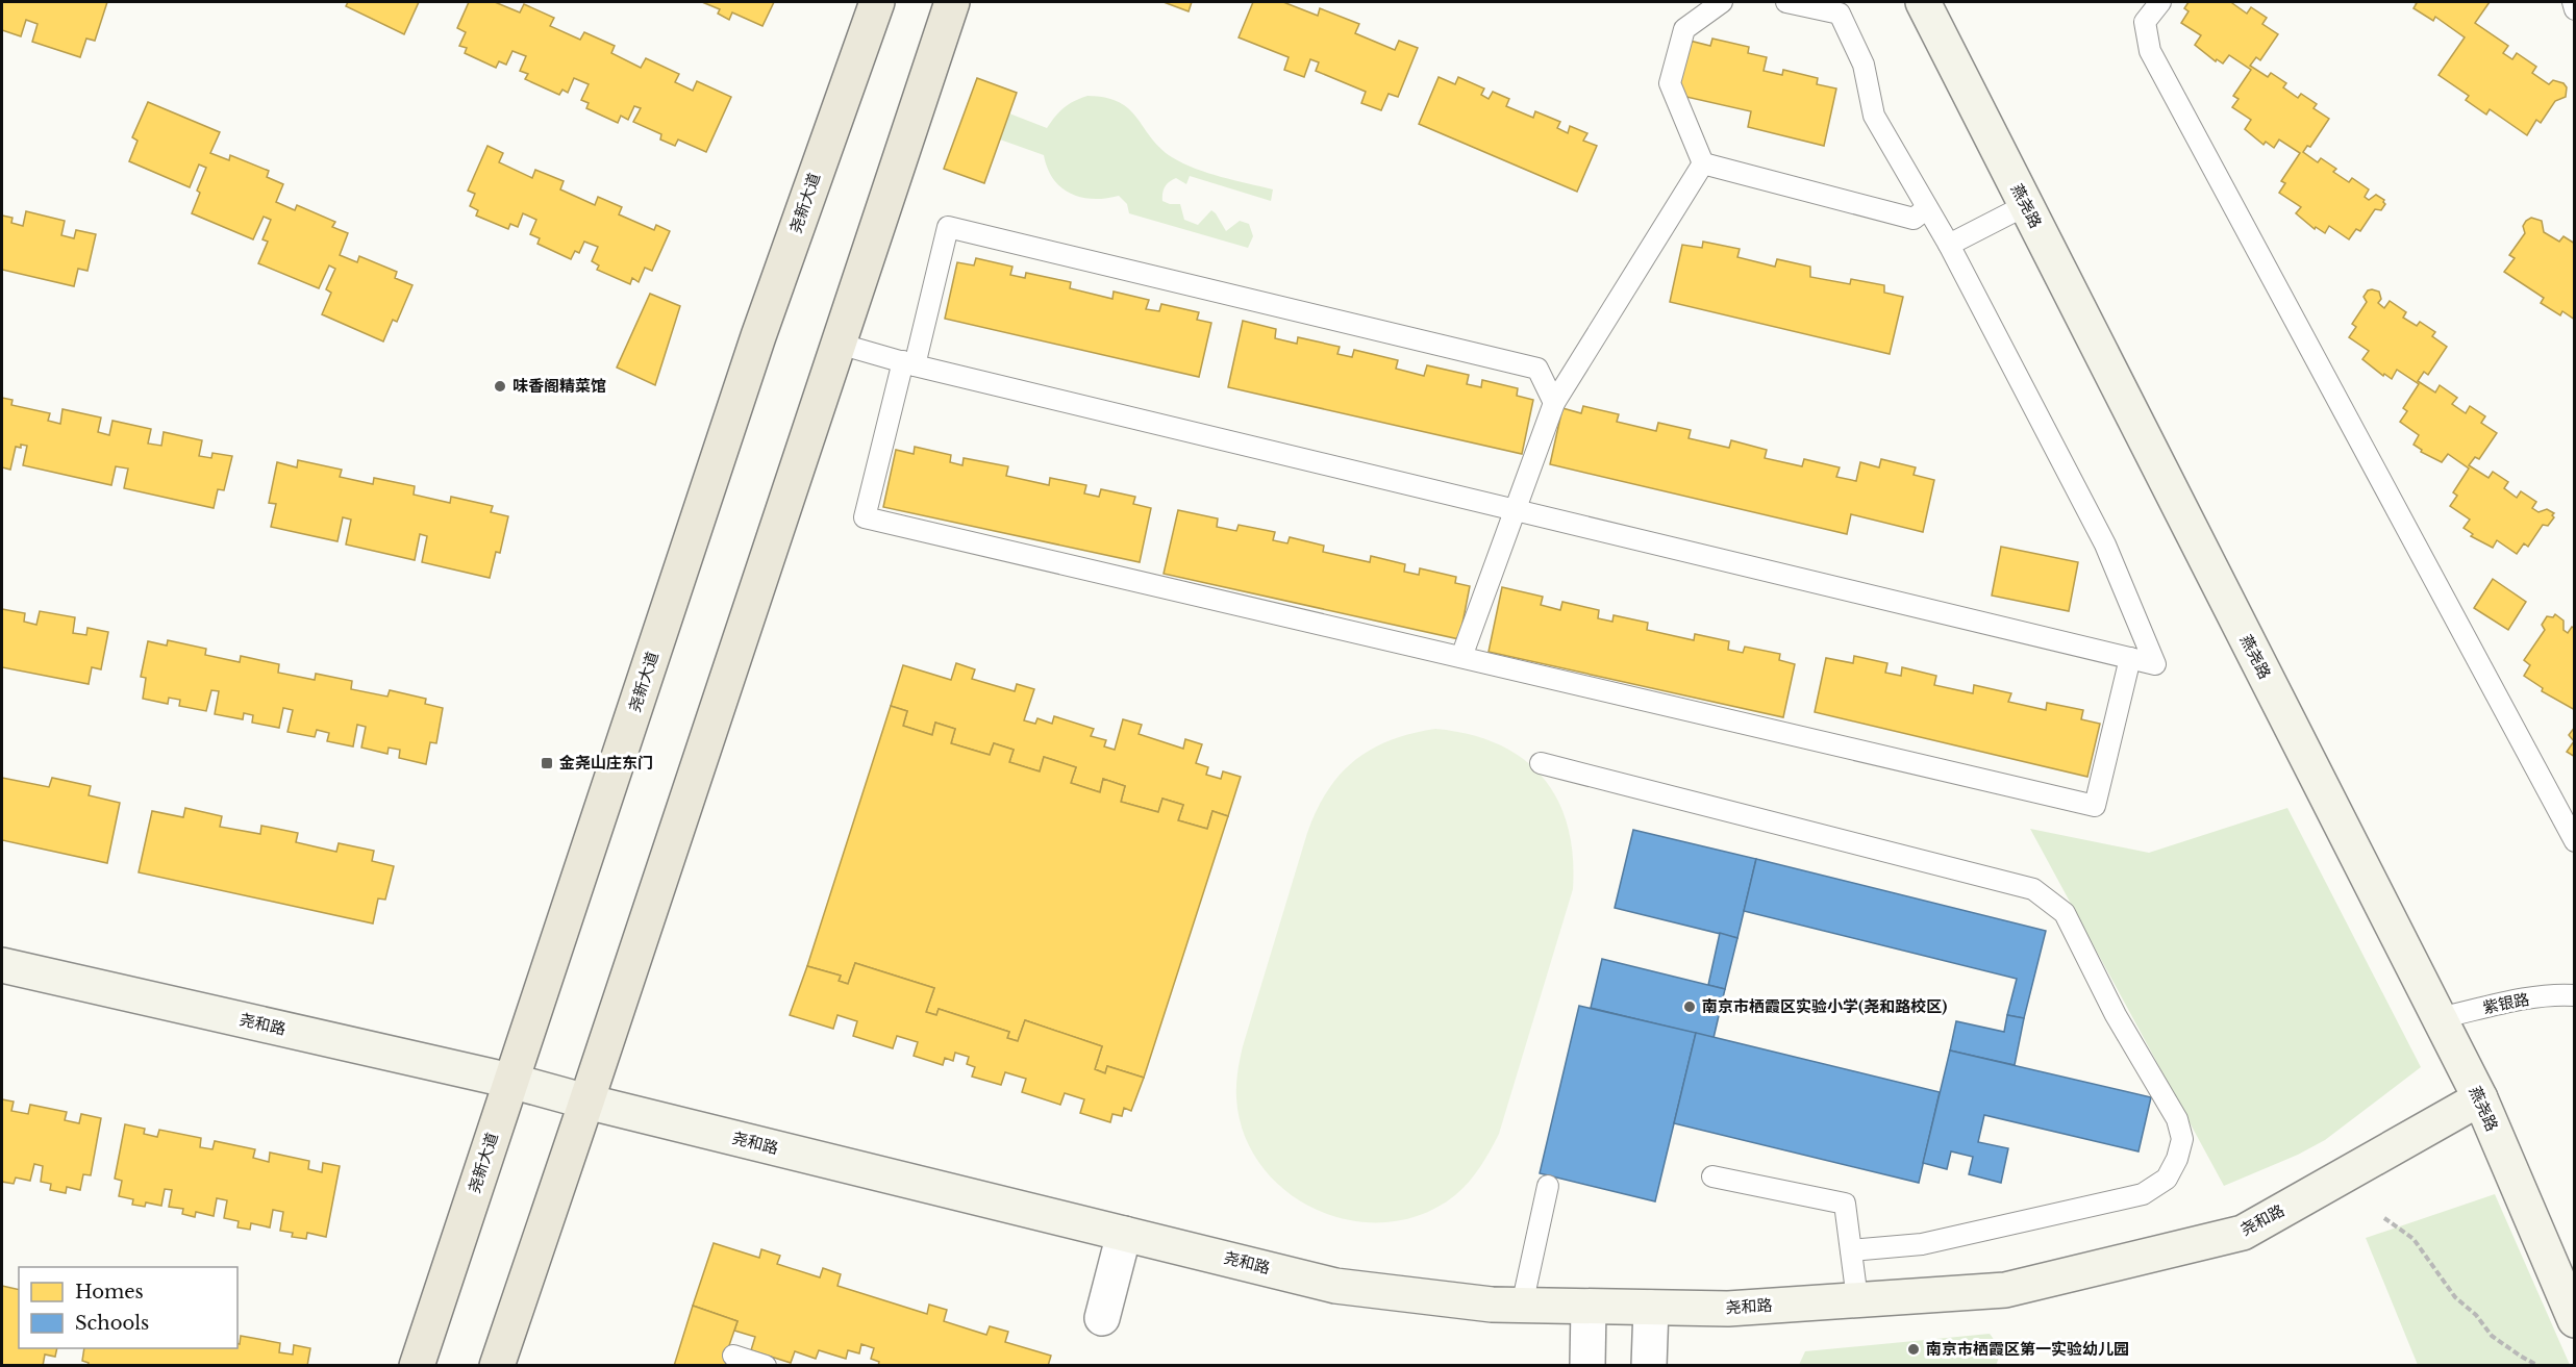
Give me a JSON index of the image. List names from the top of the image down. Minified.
{"streets":{"main road":["尧新大道","燕尧路","尧和路"],"lane":["紫银路"]},"crossings":[["尧新大道","尧和路"],["燕尧路","紫银路"],["燕尧路","尧和路"]],"places":{"other":["味香阁精菜馆","南京市栖霞区实验小学(尧和路校区)","南京市栖霞区第一实验幼儿园"],"transit":["金尧山庄东门"]},"legend":["Homes","Schools"]}
